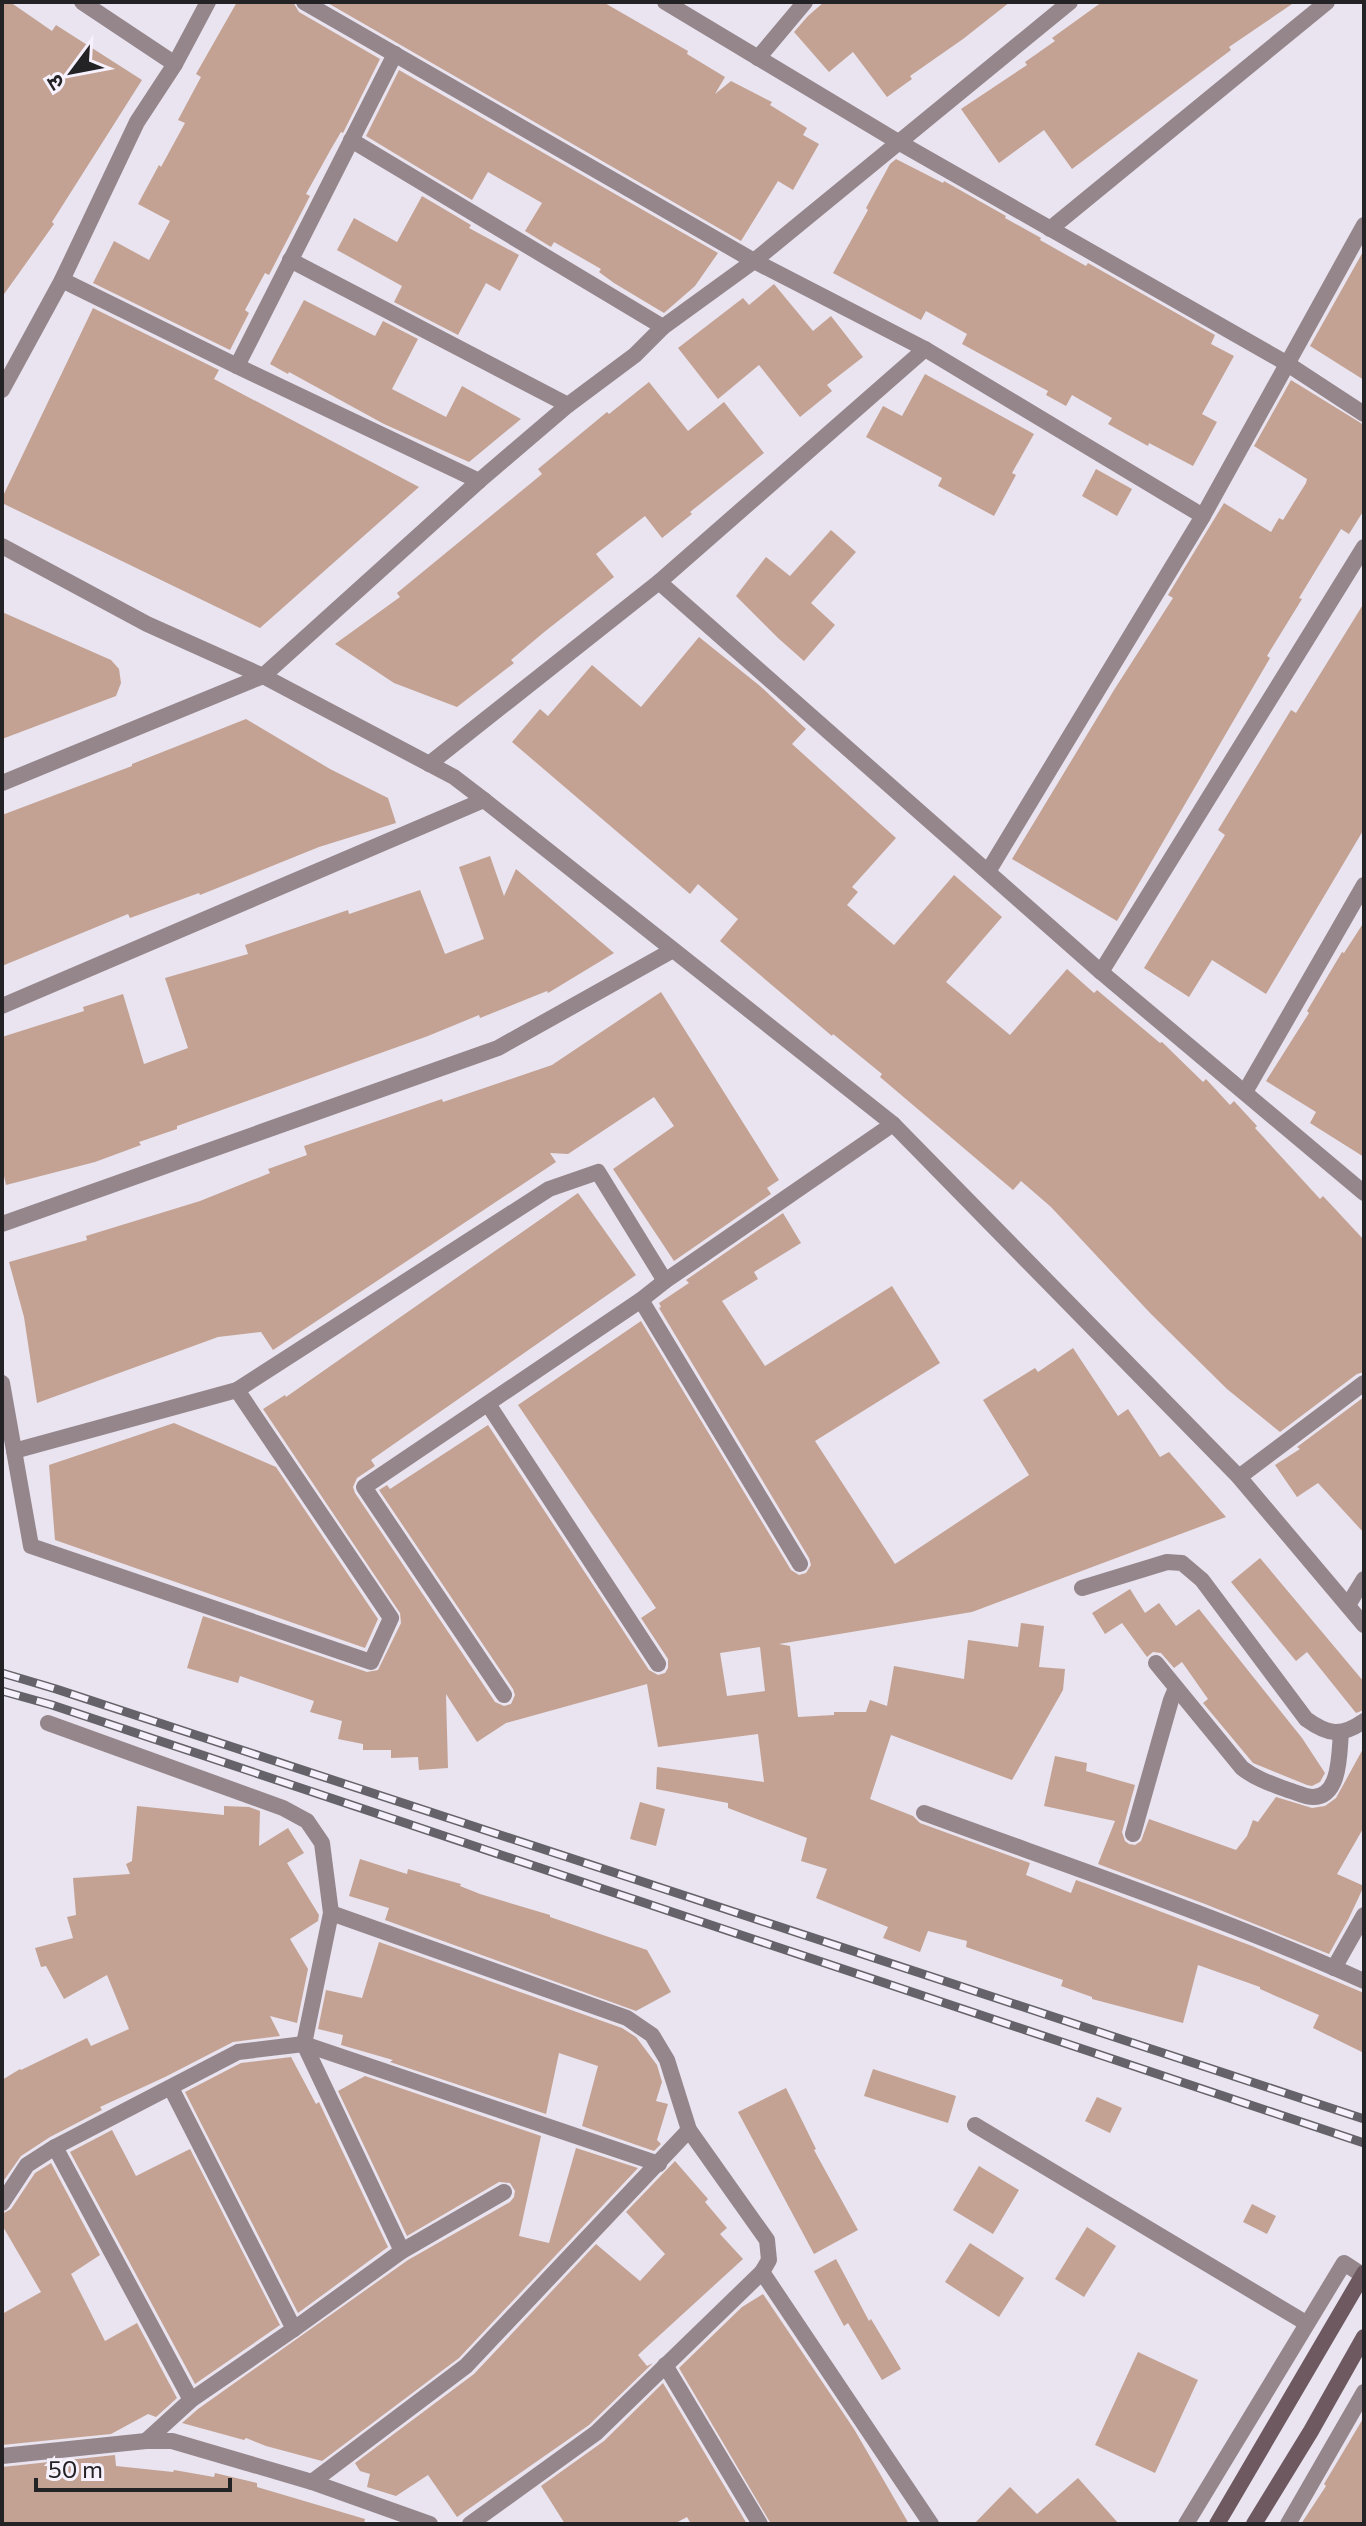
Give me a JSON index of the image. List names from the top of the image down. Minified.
{"scale_bar":"50 m","north":"bottom left"}
